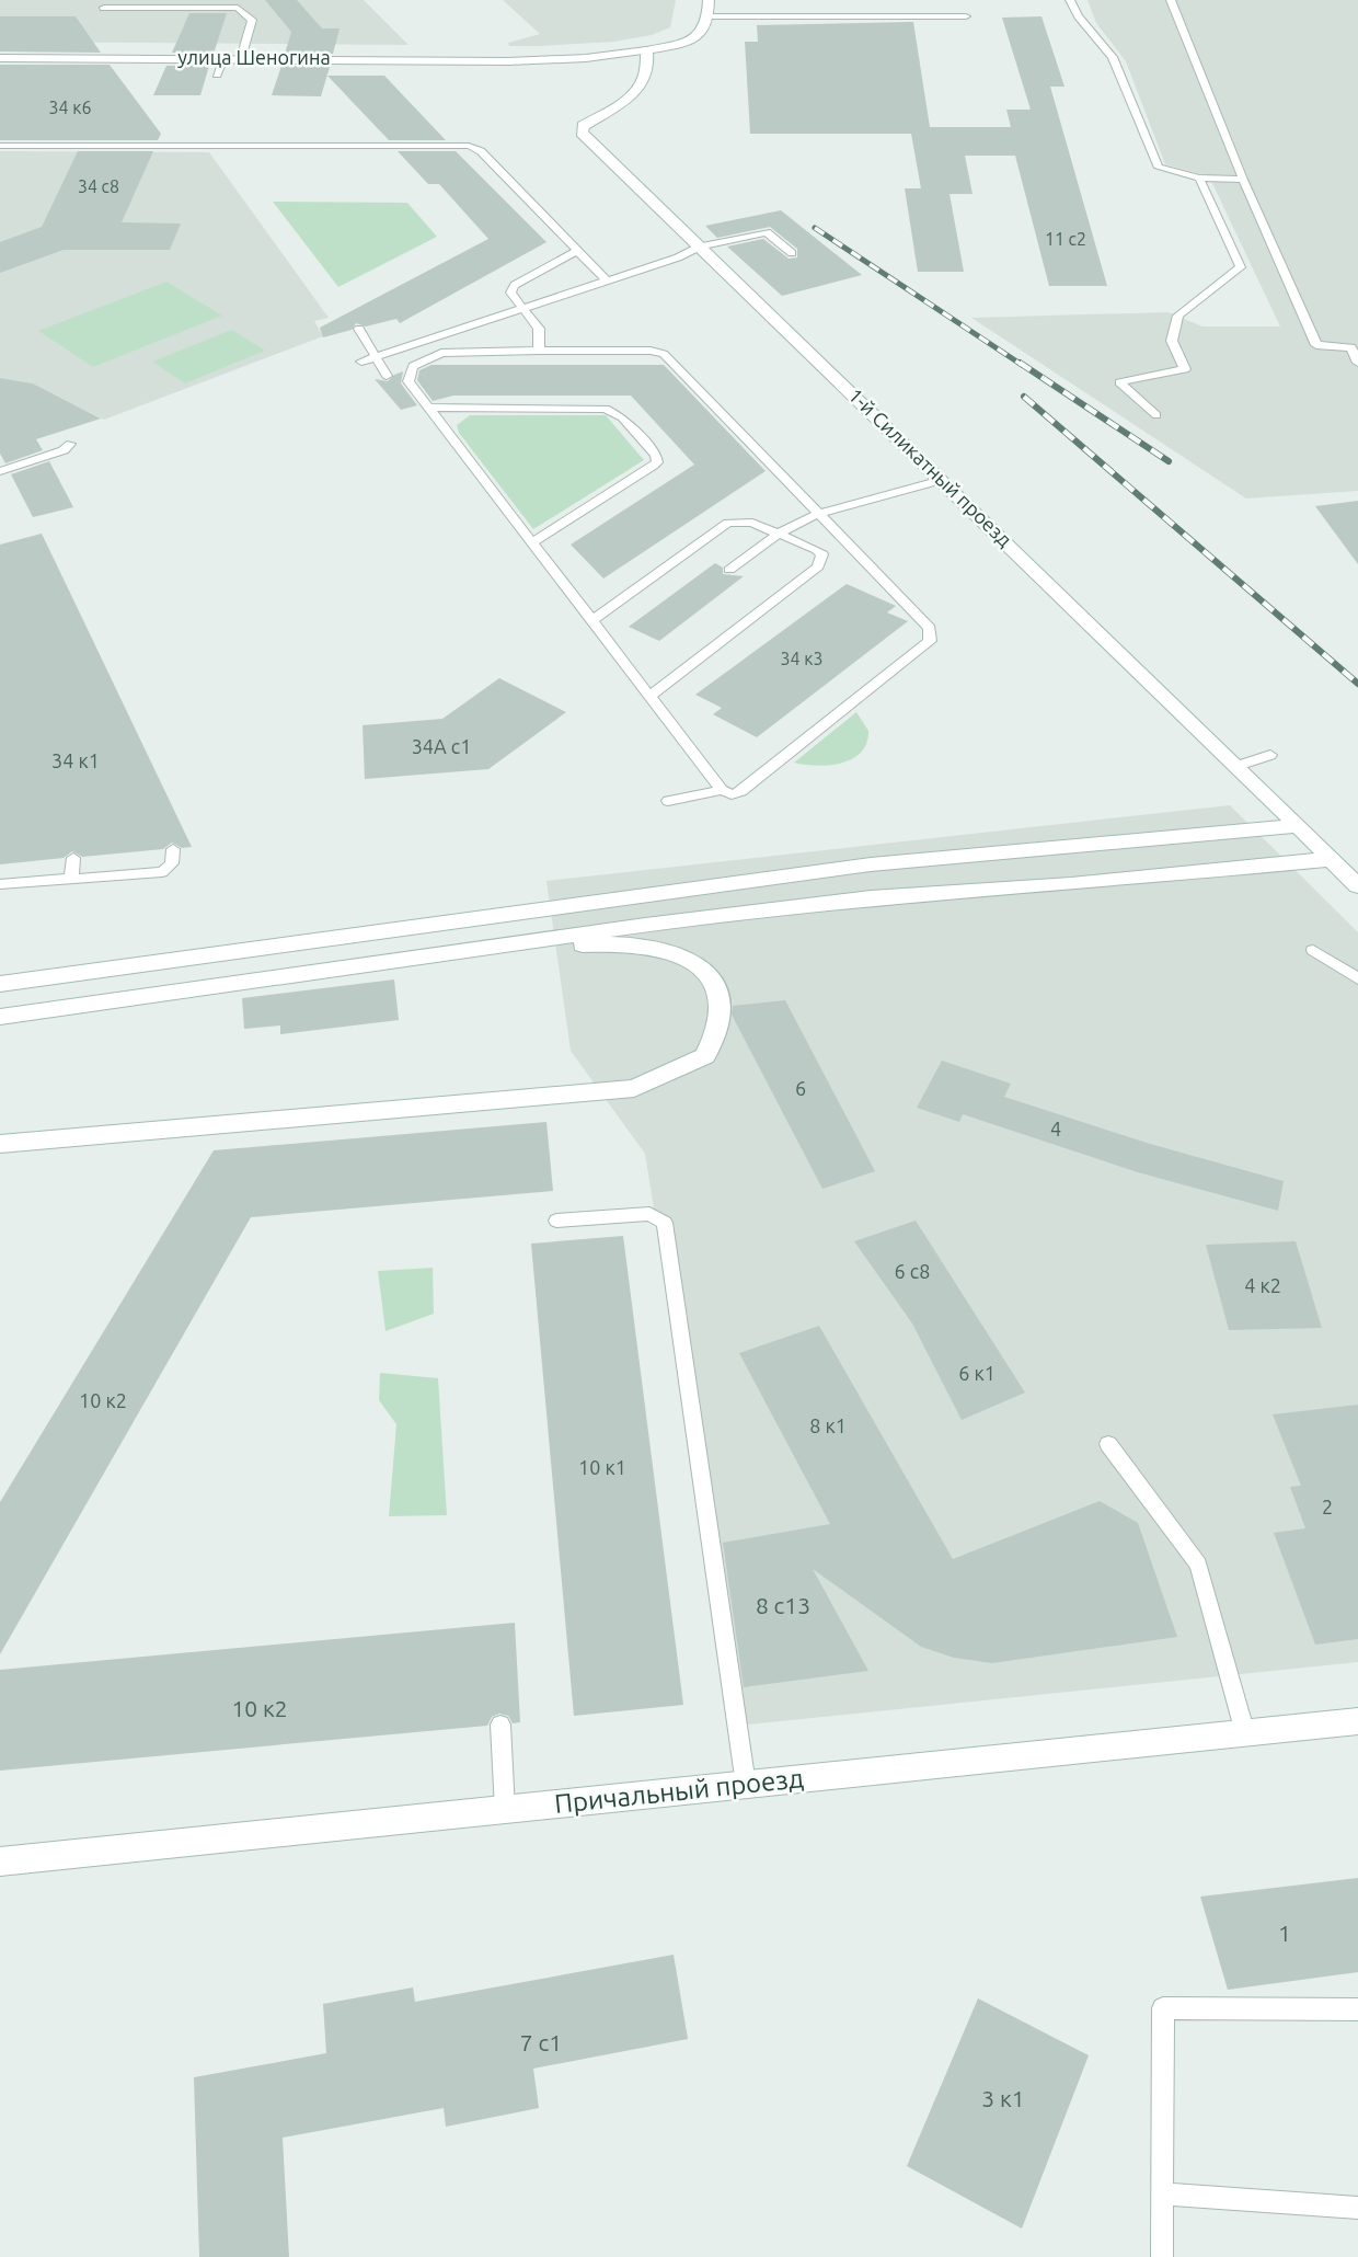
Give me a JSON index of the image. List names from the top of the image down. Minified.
{"streets":{"street":["улица Шеногина","1-й Силикатный проезд","Причальный проезд"]},"crossings":[["улица Шеногина","1-й Силикатный проезд"]],"house_numbers":["34 к6","34 с8","11 с2","34 к3","34А с1","34 к1","6","4","6 с8","4 к2","6 к1","10 к2","8 к1","10 к1","2","8 с13","10 к2","1","7 с1","3 к1"]}
